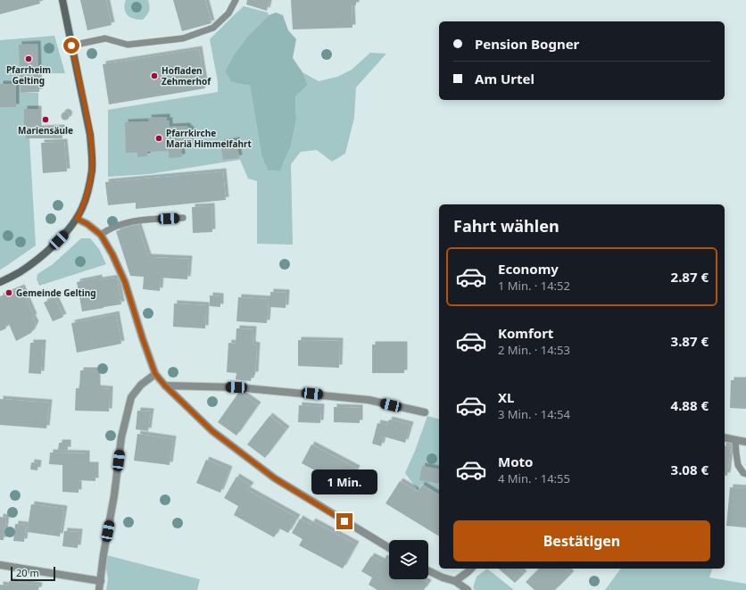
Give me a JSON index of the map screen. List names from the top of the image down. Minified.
{"places":["Pfarrheim Gelting","Hofladen Zehmerhof","Mariensäule","Pfarrkirche Mariä Himmelfahrt","Gemeinde Gelting"],"scale_bar":"20 m","page":{"banner":["Pension Bogner","Am Urtel"],"heading":"Fahrt wählen","list":[{"name":"Economy","note":"1 Min. · 14:52","value":"2.87 €"},{"name":"Komfort","note":"2 Min. · 14:53","value":"3.87 €"},{"name":"XL","note":"3 Min. · 14:54","value":"4.88 €"},{"name":"Moto","note":"4 Min. · 14:55","value":"3.08 €"}],"bubble":"1 Min.","buttons":"Bestätigen","scale":"20 m"}}
